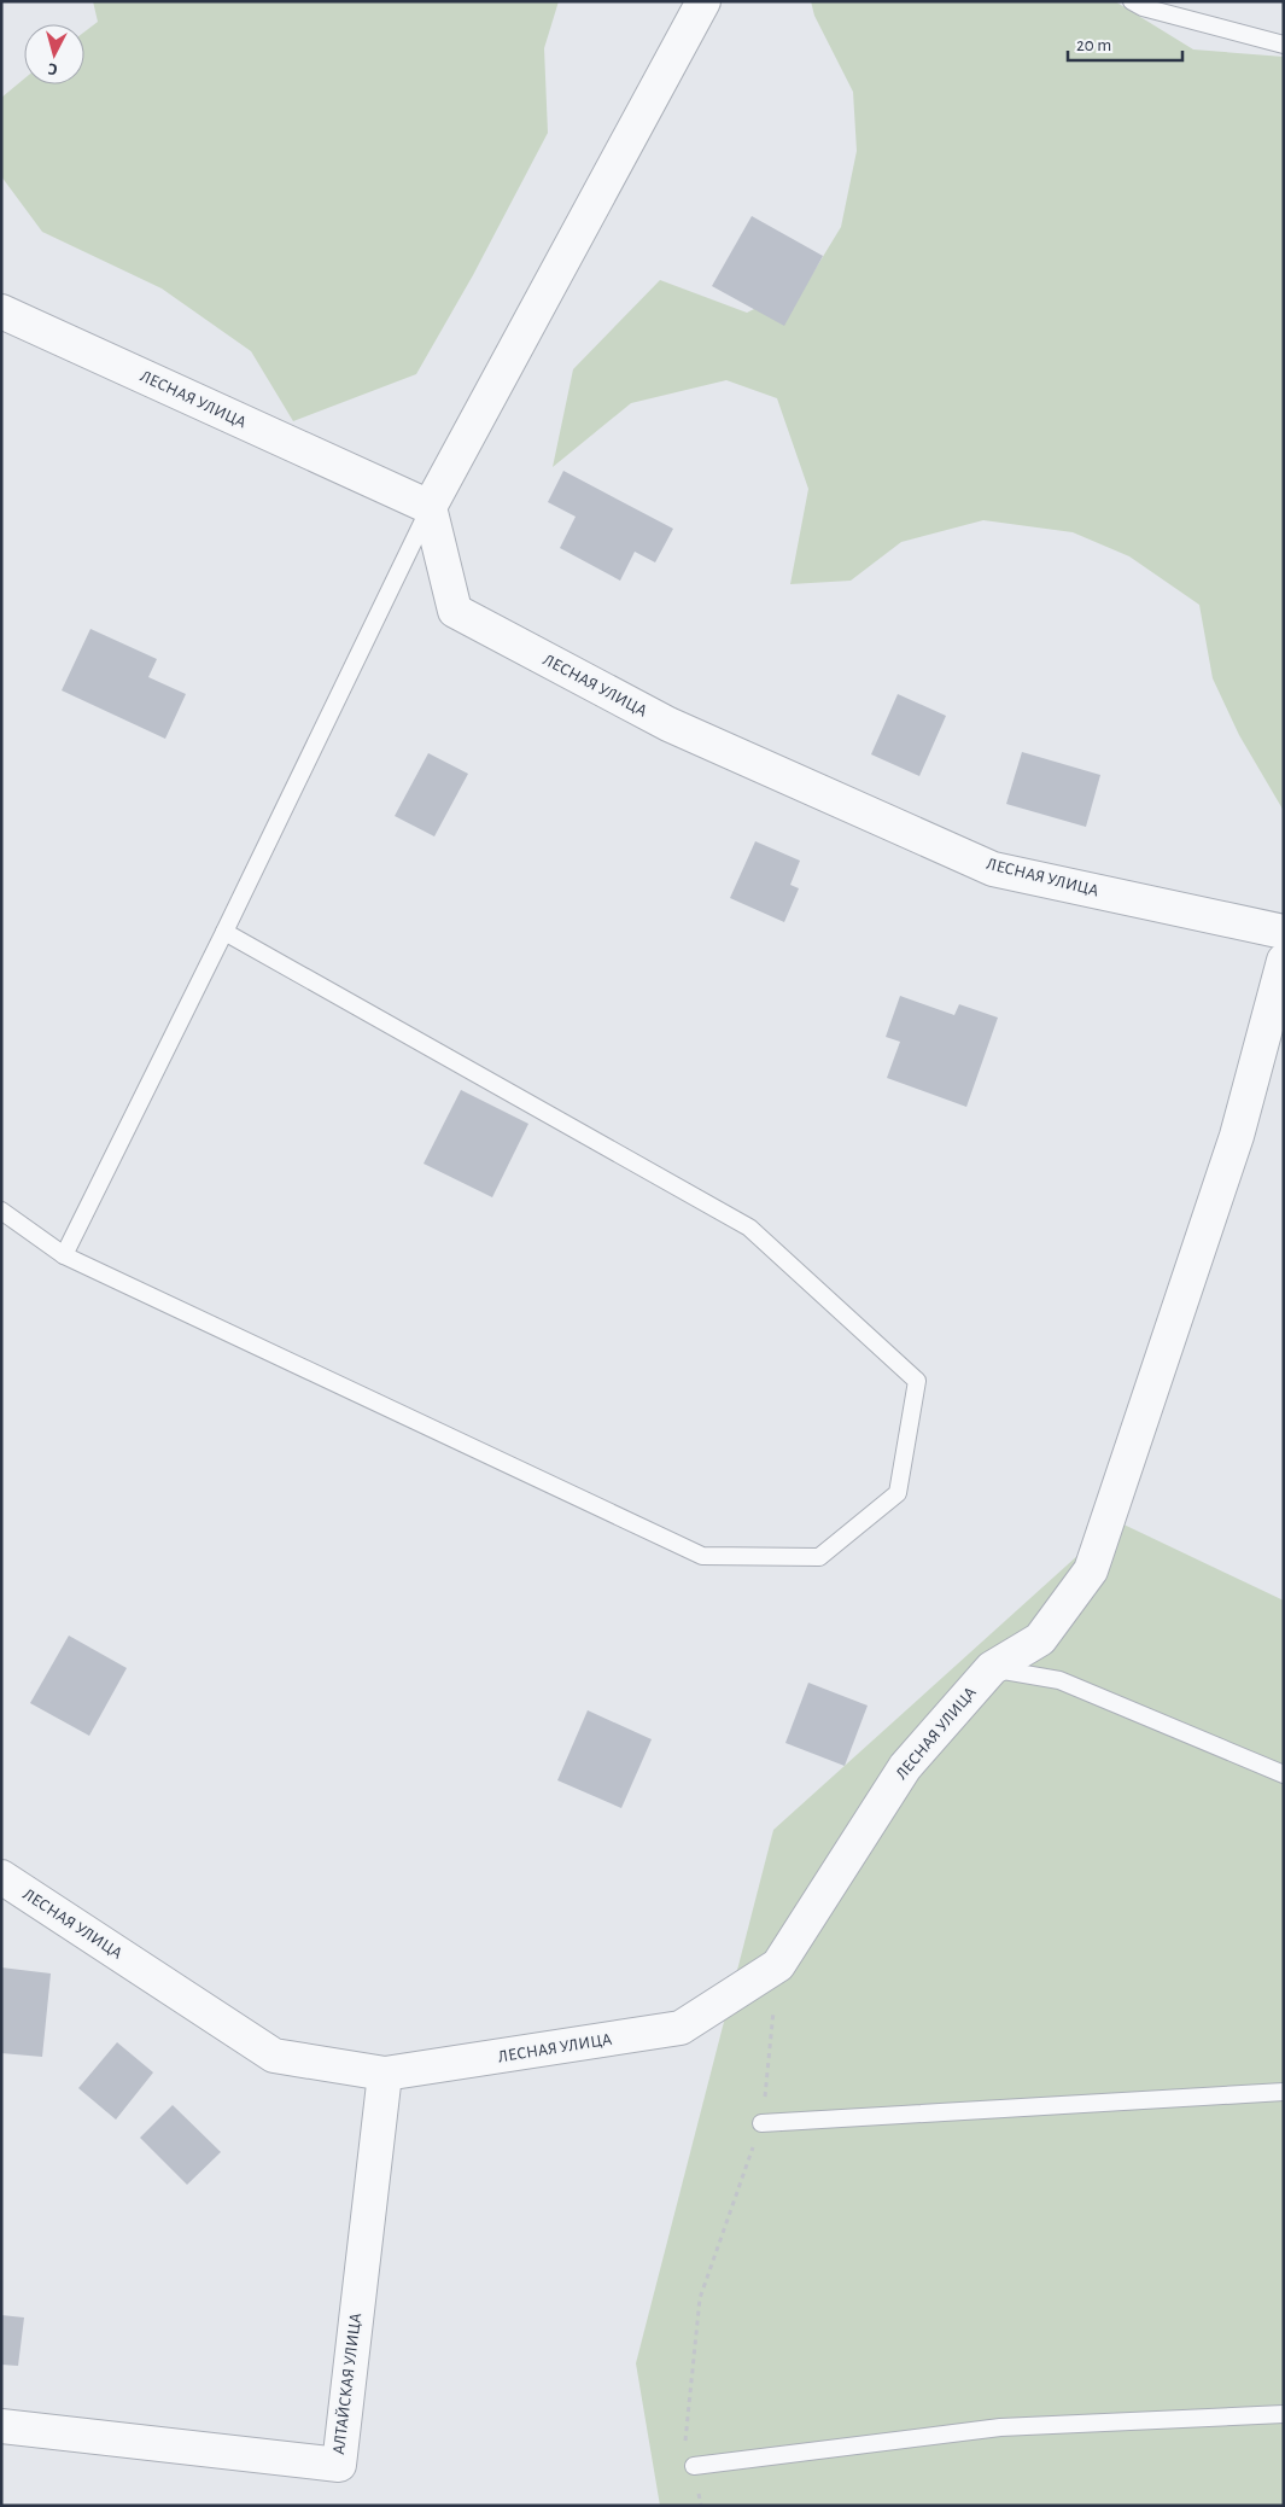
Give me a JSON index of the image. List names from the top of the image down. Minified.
{"streets":{"street":["ЛЕСНАЯ УЛИЦА","АЛТАЙСКАЯ УЛИЦА"]},"crossings":[["ЛЕСНАЯ УЛИЦА","АЛТАЙСКАЯ УЛИЦА"]],"scale_bar":"20 m","north":"bottom"}
